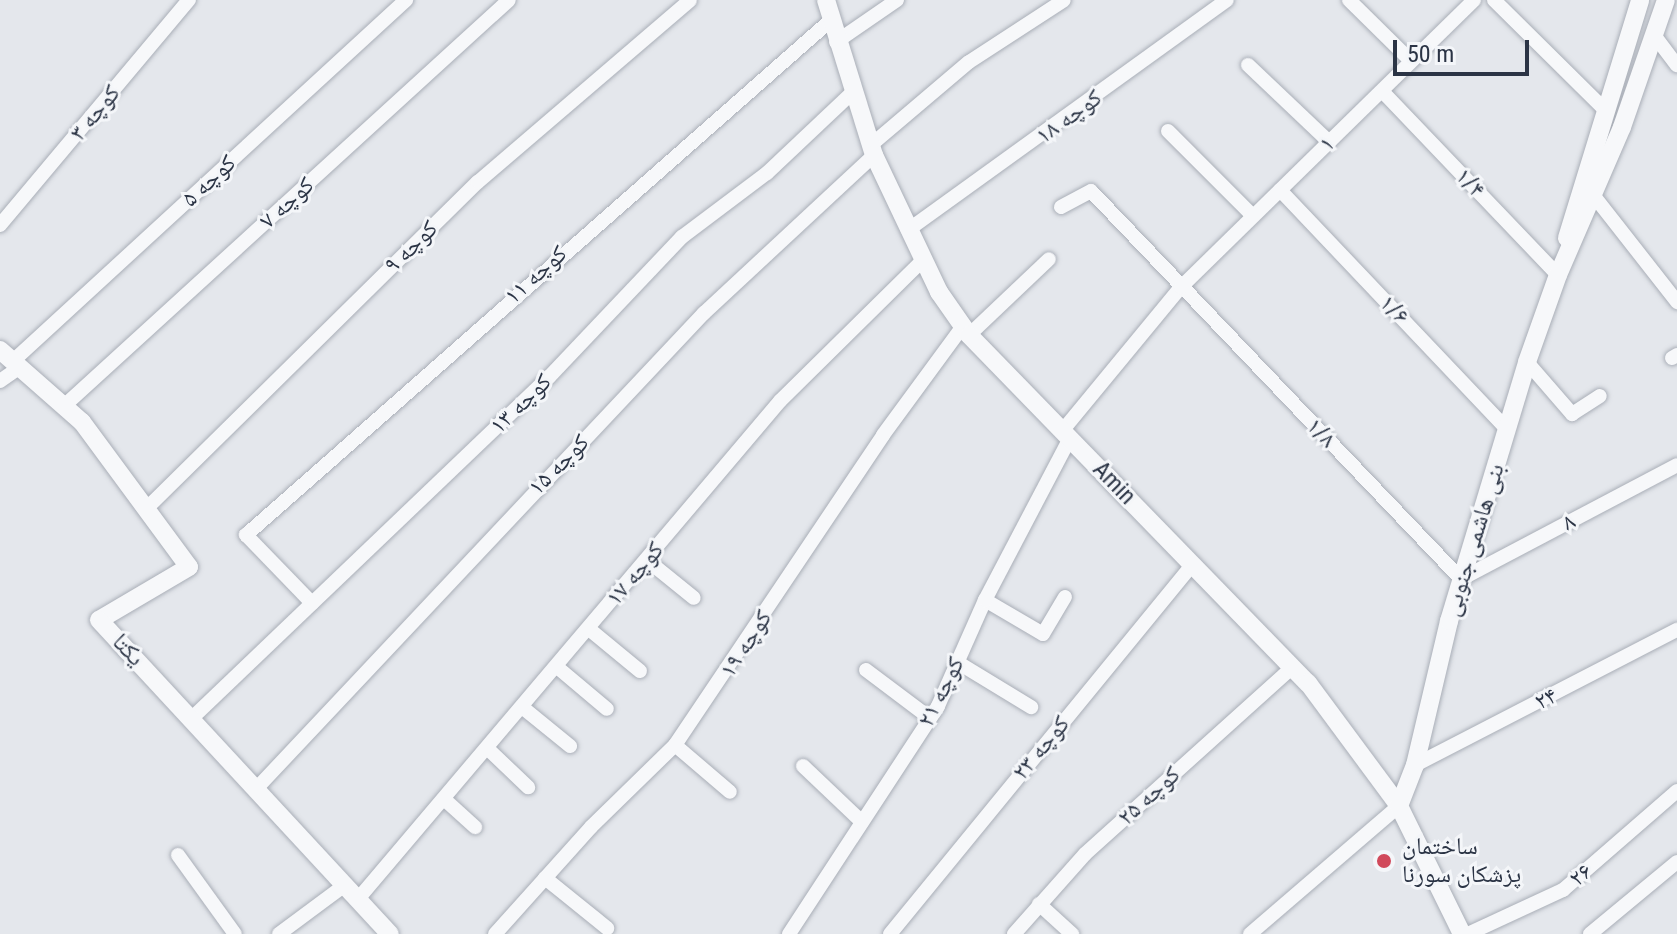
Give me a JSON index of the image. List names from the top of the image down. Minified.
{"streets":{"street":["کوچه ۳","کوچه ۱۸","۱","کوچه ۵","۱/۴","کوچه ۷","کوچه ۹","کوچه ۱۱","۱/۶","کوچه ۱۳","۱/۸","کوچه ۱۵","Amin","۸","بنی هاشمی جنوبی","کوچه ۱۷","کوچه ۱۹","یکتا","کوچه ۲۱","۲۴","کوچه ۲۳","کوچه ۲۵","۲۶"]},"crossings":[["کوچه ۱۸","Amin"],["۱","۱/۴"],["۱","۱/۶"],["۱","۱/۸"],["۱","Amin"],["۱","کوچه ۲۱"],["کوچه ۵","یکتا"],["۱/۴","بنی هاشمی جنوبی"],["کوچه ۷","یکتا"],["کوچه ۹","یکتا"],["کوچه ۱۱","کوچه ۱۳"],["کوچه ۱۱","Amin"],["۱/۶","بنی هاشمی جنوبی"],["کوچه ۱۳","Amin"],["کوچه ۱۳","یکتا"],["۱/۸","۸"],["۱/۸","بنی هاشمی جنوبی"],["کوچه ۱۵","Amin"],["کوچه ۱۵","یکتا"],["Amin","بنی هاشمی جنوبی"],["Amin","کوچه ۱۷"],["Amin","کوچه ۱۹"],["Amin","کوچه ۲۱"],["Amin","کوچه ۲۳"],["Amin","کوچه ۲۵"],["Amin","۲۶"],["۸","بنی هاشمی جنوبی"],["بنی هاشمی جنوبی","۲۴"],["کوچه ۱۷","یکتا"]],"places":["ساختمان پزشکان سورنا"],"scale_bar":"50 m"}
